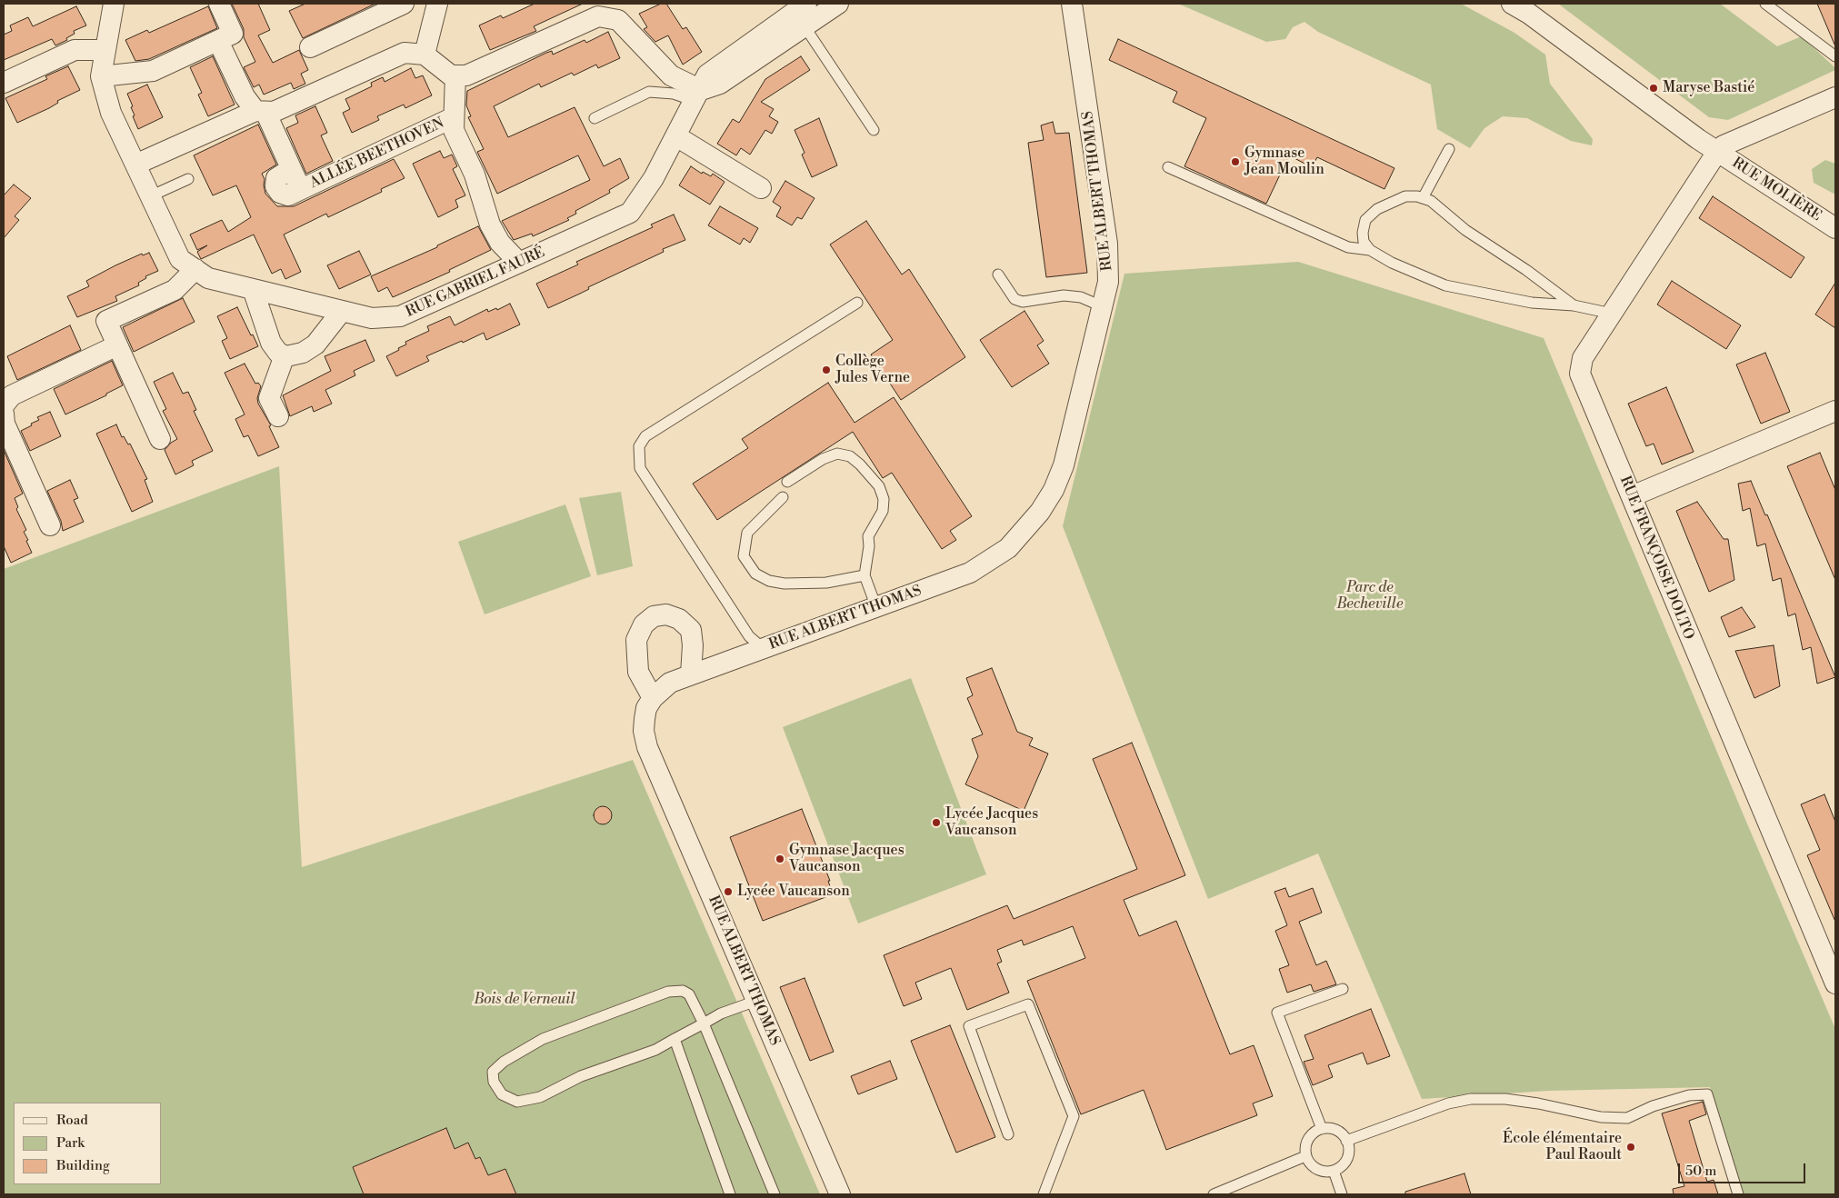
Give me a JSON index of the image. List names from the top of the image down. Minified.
{"streets":{"street":["ALLÉE BEETHOVEN","RUE MOLIÈRE","RUE ALBERT THOMAS","RUE GABRIEL FAURÉ","RUE FRANÇOISE DOLTO"]},"crossings":[["RUE MOLIÈRE","RUE FRANÇOISE DOLTO"]],"parks":["Parc de Becheville","Bois de Verneuil"],"places":["Maryse Bastié","Gymnase Jean Moulin","Collège Jules Verne","Lycée Jacques Vaucanson","Gymnase Jacques Vaucanson","Lycée Vaucanson","École élémentaire Paul Raoult"],"legend":["Road","Park","Building"],"scale_bar":"50 m"}
